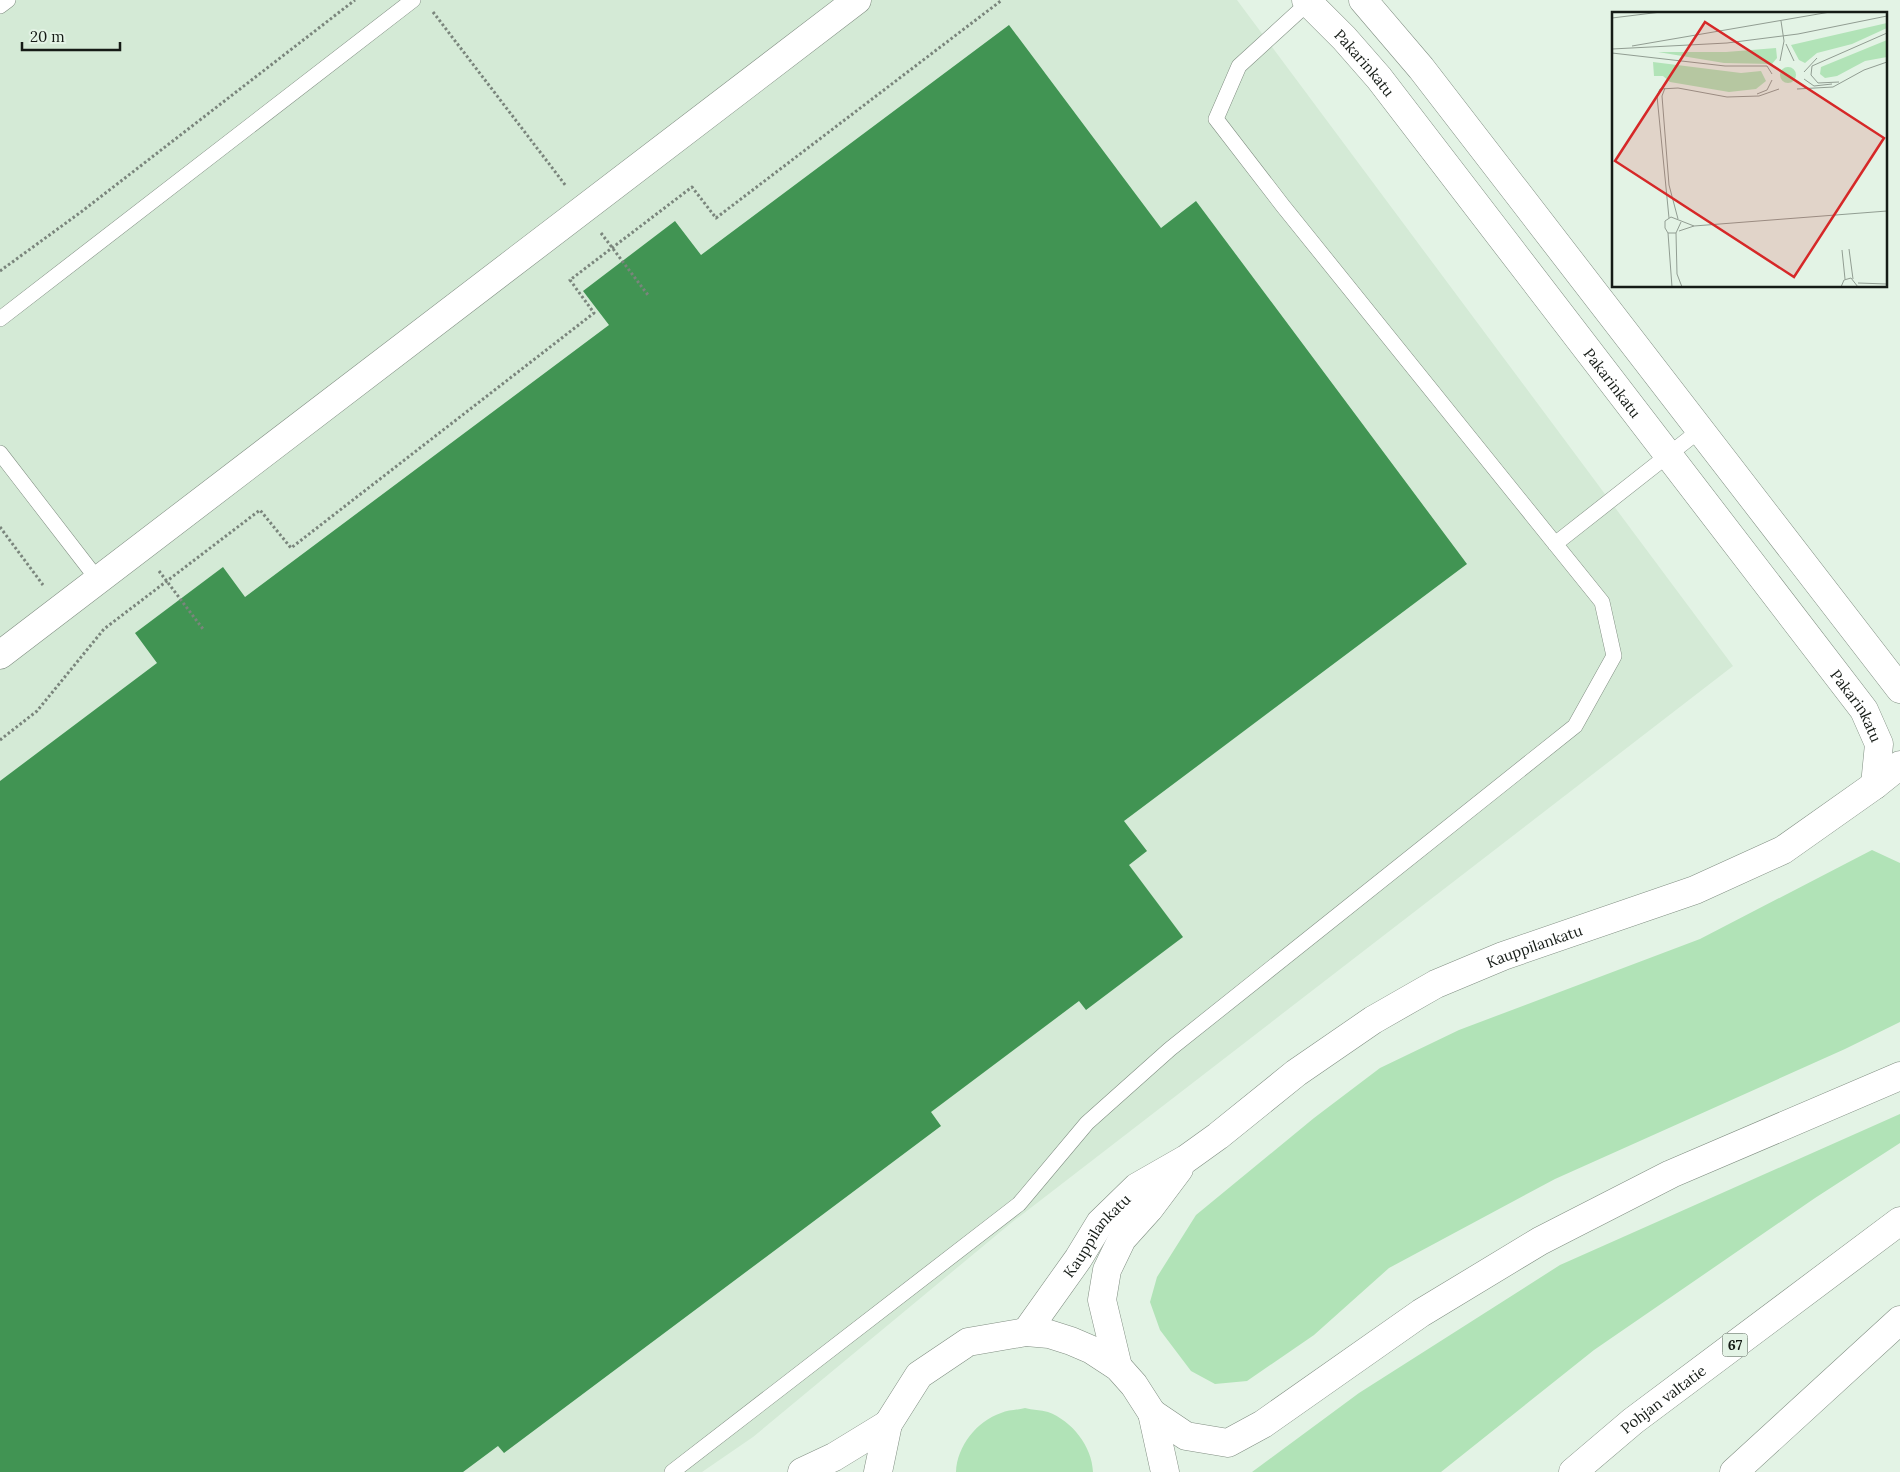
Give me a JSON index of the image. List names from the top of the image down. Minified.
{"streets":{"street":["Pakarinkatu","Kauppilankatu","67","Pohjan valtatie"]},"crossings":[["Pakarinkatu","Kauppilankatu"]],"scale_bar":"20 m"}
